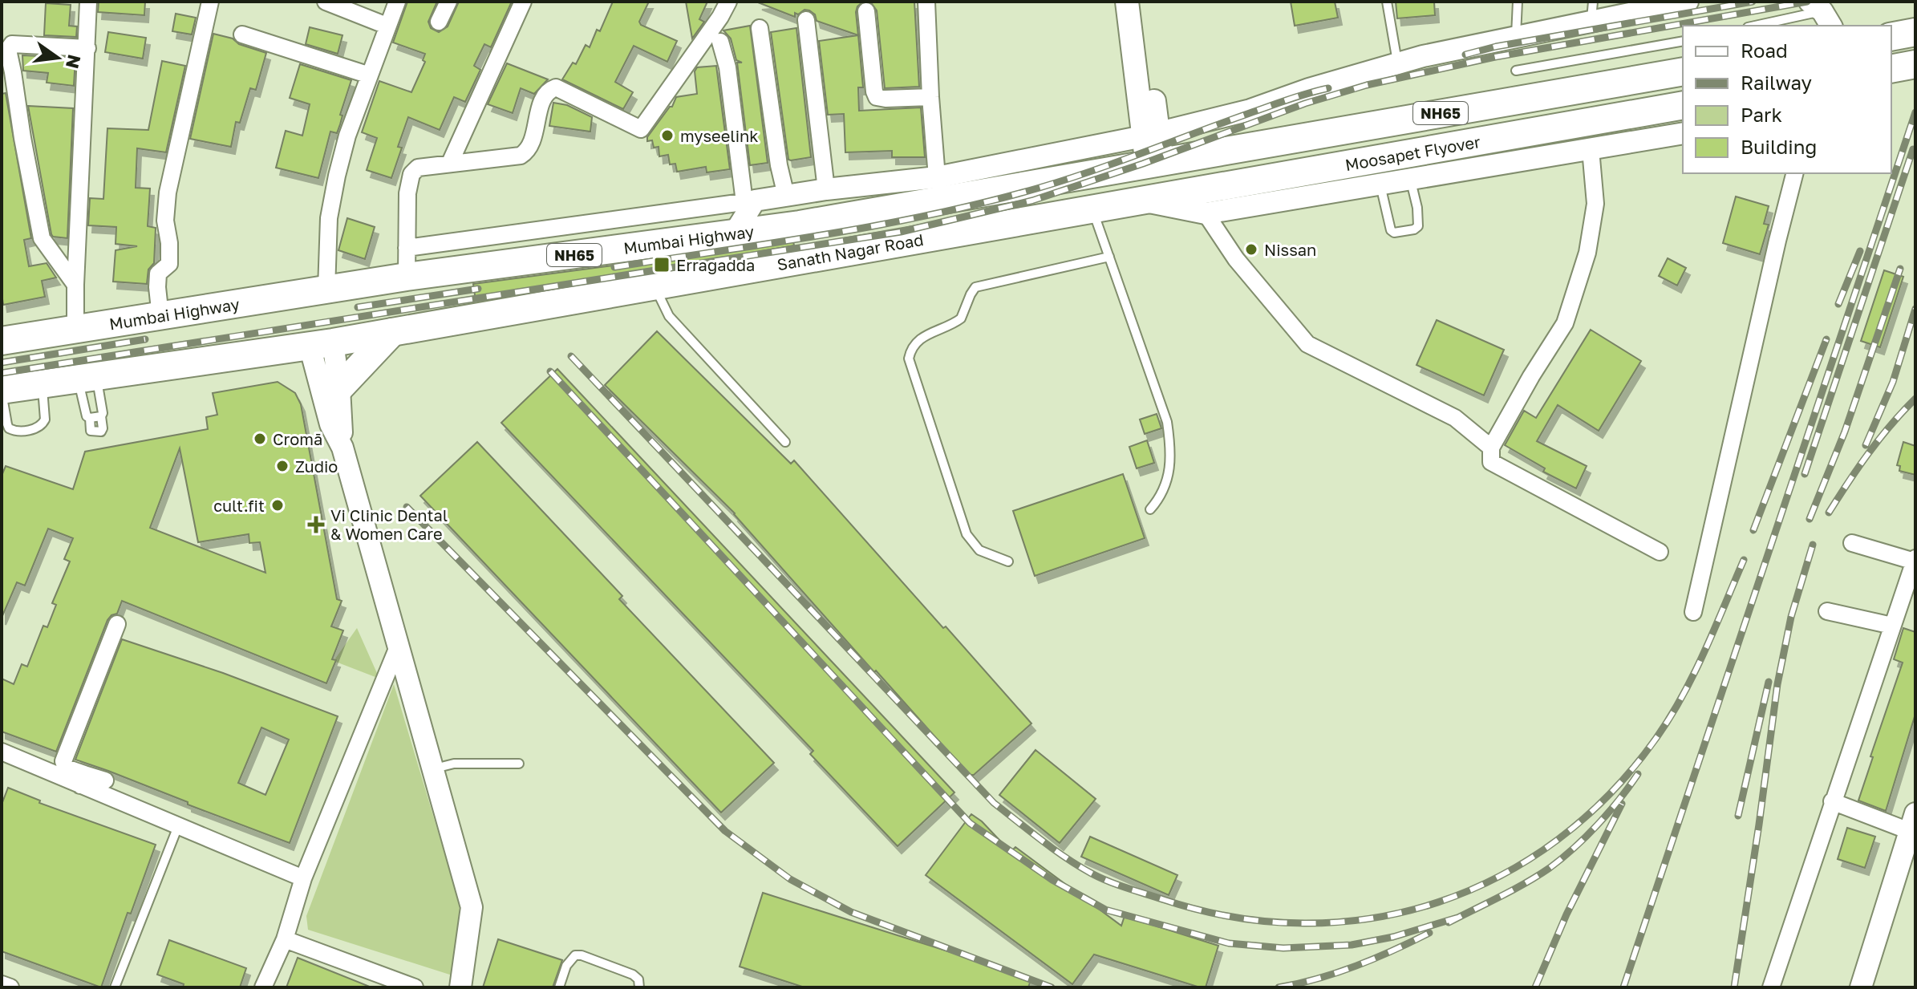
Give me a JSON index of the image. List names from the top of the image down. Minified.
{"streets":{"highway":["NH65","Moosapet Flyover","Mumbai Highway","Sanath Nagar Road"]},"crossings":[["NH65","Mumbai Highway"],["NH65","Sanath Nagar Road"],["Moosapet Flyover","Sanath Nagar Road"]],"places":{"other":["myseelink","Nissan","Cromā","Zudio","cult.fit"],"transit":["Erragadda"],"health":["Vi Clinic Dental & Women Care"]},"legend":["Road","Railway","Park","Building"],"north":"right"}
